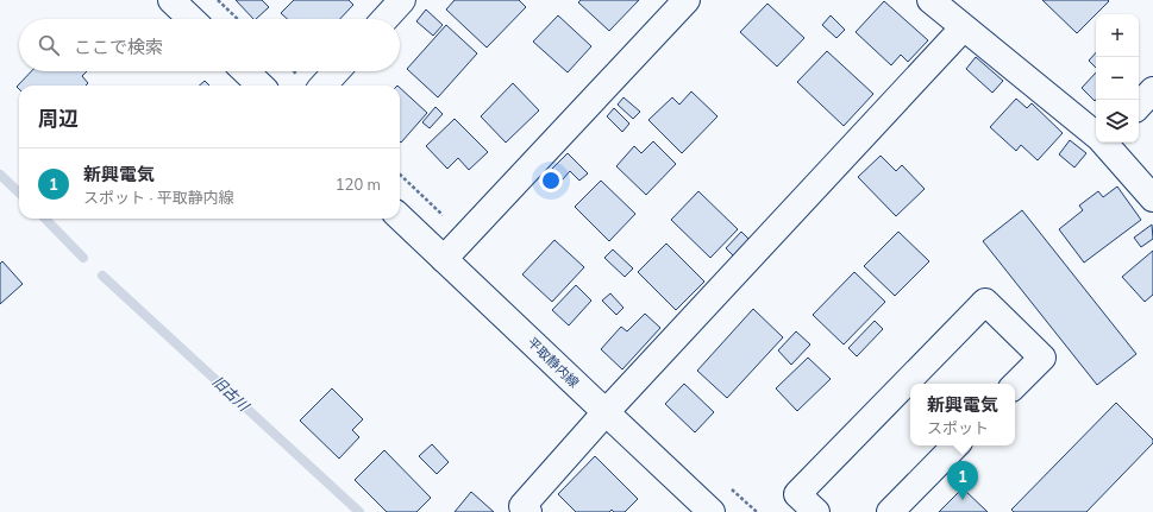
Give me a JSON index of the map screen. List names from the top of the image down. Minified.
{"streets":{"street":["平取静内線"]},"water":["旧古川"],"page":{"map_buttons":["+","−"],"search":"ここで検索","heading":"周辺","list":[{"mark":"1","name":"新興電気","note":"スポット · 平取静内線","value":"120 m"}],"popup":["新興電気","スポット"],"pins":"1"}}
